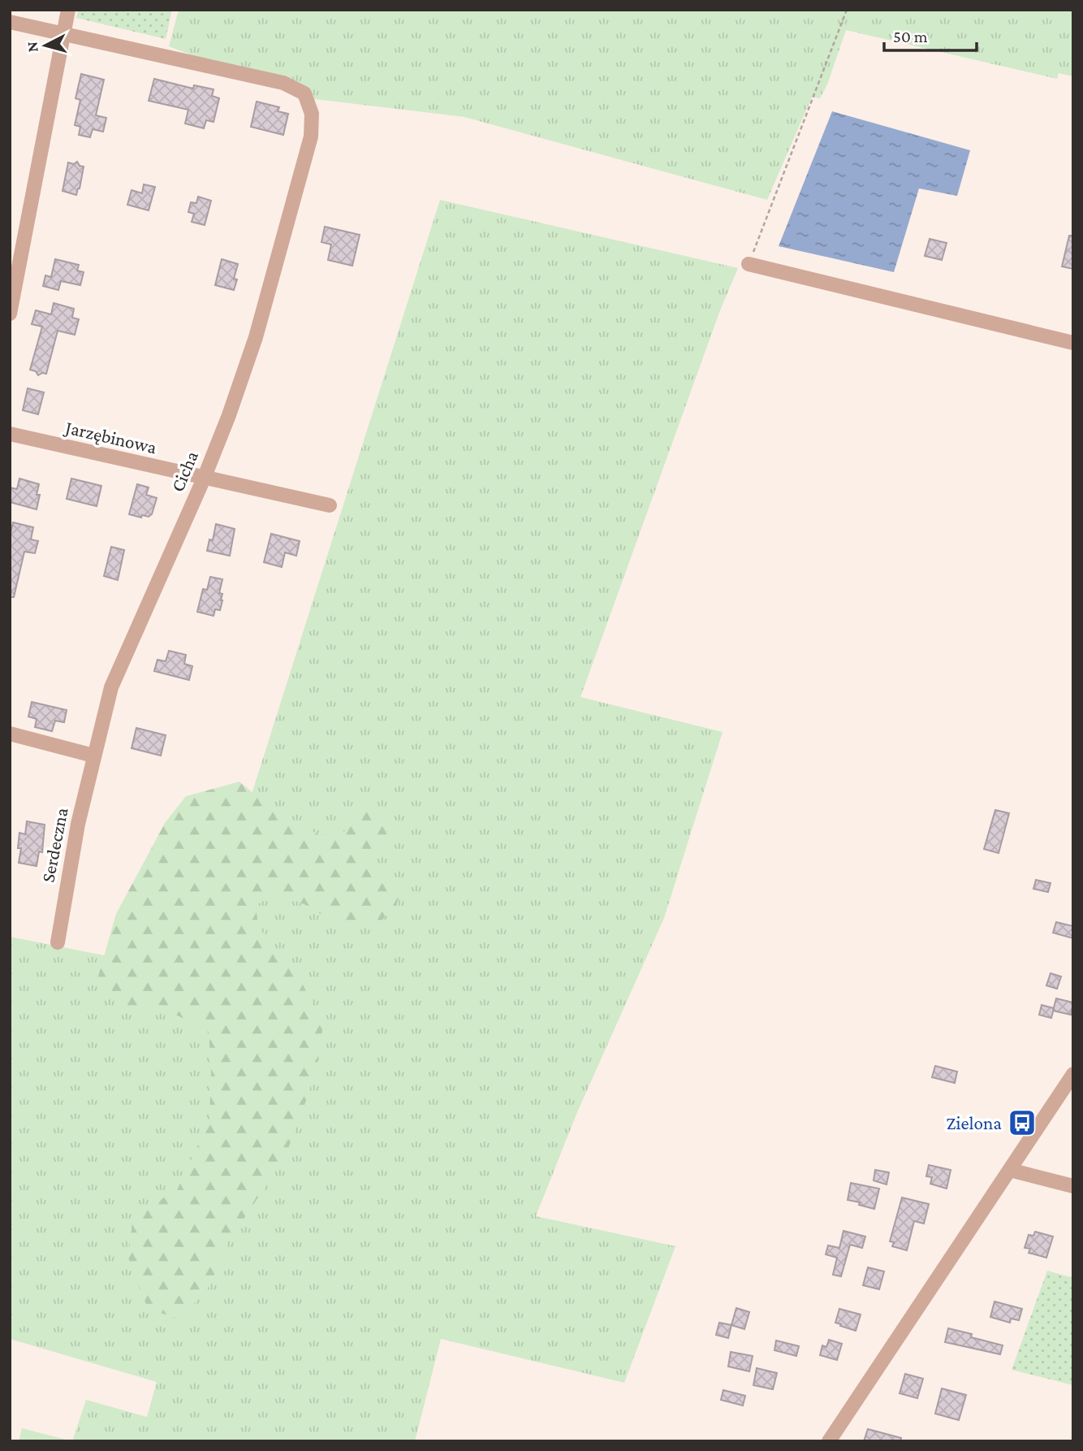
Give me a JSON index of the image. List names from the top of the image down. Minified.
{"streets":{"street":["Jarzębinowa","Cicha","Serdeczna"]},"crossings":[["Jarzębinowa","Cicha"],["Cicha","Serdeczna"]],"places":{"bus stop":["Zielona"]},"scale_bar":"50 m","north":"left"}
